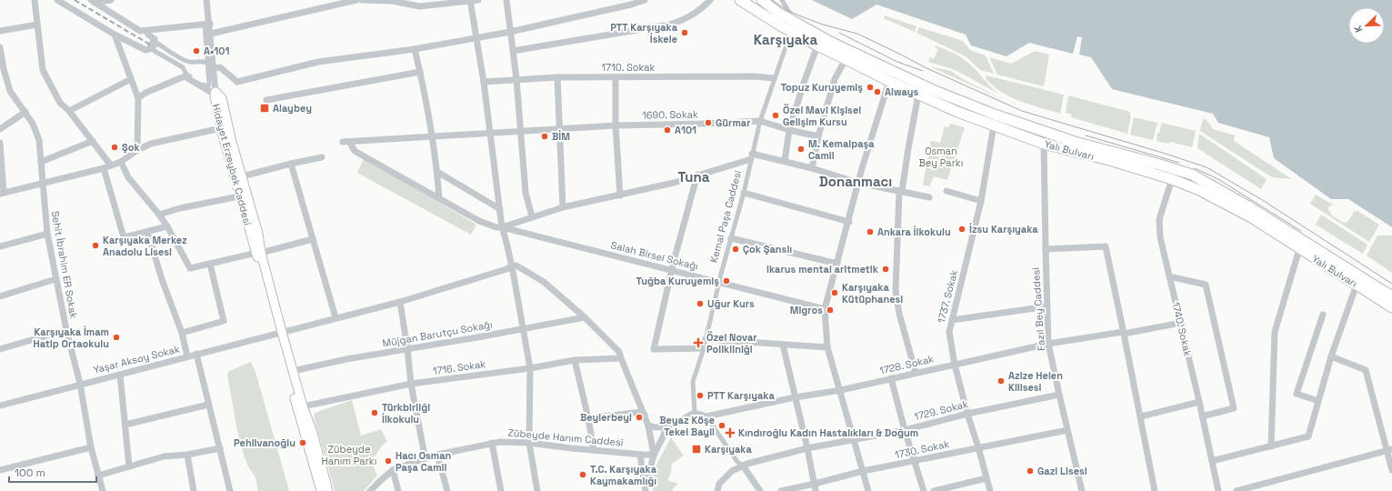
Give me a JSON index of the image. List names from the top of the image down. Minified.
{"streets":{"main road":["Yalı Bulvarı","Hidayet Erzeybek Caddesi","1740. Sokak"],"street":["1710. Sokak","1690. Sokak","Kemal Paşa Caddesi","Salah Birsel Sokağı","Sehit İbrahim ER Sokak","1737. Sokak","Fazıl Bey Caddesi","Müjgan Barutçu Sokağı","Yaşar Aksoy Sokak","1728. Sokak","1716. Sokak","1729. Sokak","Zübeyde Hanım Caddesi","1730. Sokak"]},"crossings":[["1710. Sokak","Kemal Paşa Caddesi"],["1690. Sokak","Kemal Paşa Caddesi"],["1690. Sokak","Salah Birsel Sokağı"],["Yalı Bulvarı","Kemal Paşa Caddesi"],["Yalı Bulvarı","1737. Sokak"],["Yalı Bulvarı","Fazıl Bey Caddesi"],["Yalı Bulvarı","1740. Sokak"],["Hidayet Erzeybek Caddesi","Müjgan Barutçu Sokağı"],["Hidayet Erzeybek Caddesi","Yaşar Aksoy Sokak"],["Hidayet Erzeybek Caddesi","1716. Sokak"],["Kemal Paşa Caddesi","Salah Birsel Sokağı"],["Kemal Paşa Caddesi","1728. Sokak"],["Sehit İbrahim ER Sokak","Yaşar Aksoy Sokak"],["1737. Sokak","1728. Sokak"],["1737. Sokak","1729. Sokak"],["1737. Sokak","1730. Sokak"],["Fazıl Bey Caddesi","1728. Sokak"],["Fazıl Bey Caddesi","1729. Sokak"],["Fazıl Bey Caddesi","1730. Sokak"],["1740. Sokak","1728. Sokak"]],"districts":["Karşıyaka","Tuna","Donanmacı"],"parks":["Osman Bey Parkı","Zübeyde Hanım Parkı"],"places":{"other":["PTT Karşıyaka İskele","A•101","Topuz Kuruyemiş","Always","Özel Mavi Kişisel Gelişim Kursu","Gürmar","A101","BİM","Şok","M. Kemalpaşa Camii","İzsu Karşıyaka","Ankara İlkokulu","Karşıyaka Merkez Anadolu Lisesi","Çok Şanslı","ikarus mental aritmetik","Tuğba Kuruyemiş","Karşıyaka Kütüphanesi","Uğur Kurs","Migros","Karşıyaka İmam Hatip Ortaokulu","Azize Helen Kilisesi","PTT Karşıyaka","Türkbirliği İlkokulu","Beylerbeyi","Beyaz Köşe Tekel Bayii","Pehlivanoğlu","Hacı Osman Paşa Camii","Gazi Lisesi","T.C. Karşıyaka Kaymakamlığı"],"transit":["Alaybey","Karşıyaka"],"health":["Özel Novar Polikliniği","Kındıroğlu Kadın Hastalıkları & Doğum"]},"scale_bar":"100 m","north":"bottom left"}
